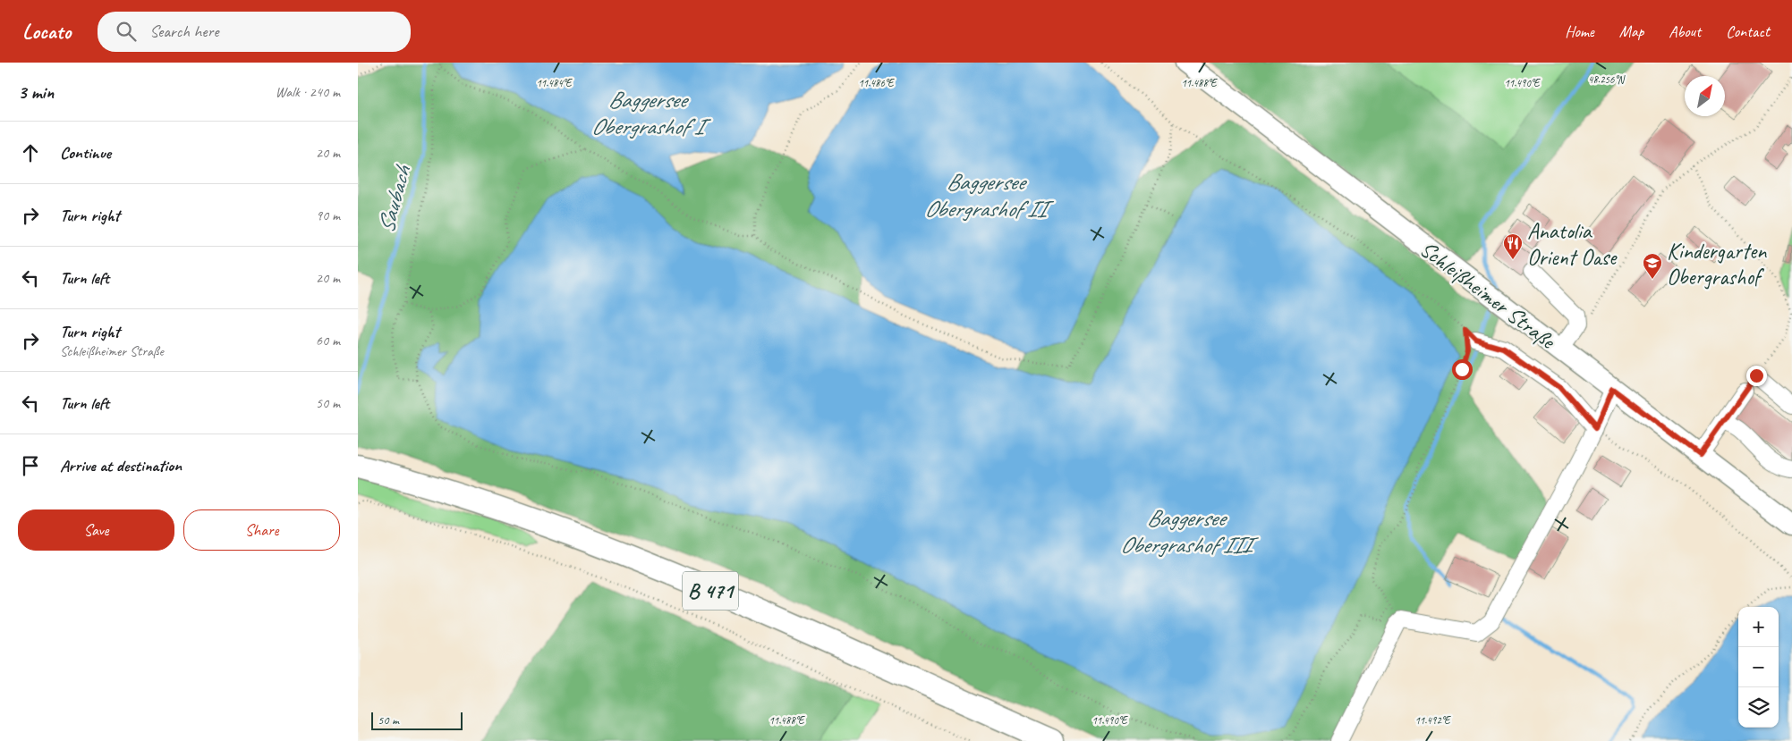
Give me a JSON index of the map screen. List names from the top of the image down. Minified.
{"streets":{"highway":["B 471"],"main road":["Schleißheimer Straße"]},"water":["Baggersee Obergrashof I","Baggersee Obergrashof II","Saubach","Baggersee Obergrashof III"],"places":{"restaurant":["Anatolia Orient Oase"],"school or university":["Kindergarten Obergrashof"]},"scale_bar":"50 m","north":"top right","page":{"header":"Locato","search":"Search here","nav":["Home","Map","About","Contact"],"heading":["3 min","Walk · 240 m"],"list":[["Continue","20 m"],["Turn right","90 m"],["Turn left","20 m"],["Turn right","Schleißheimer Straße","60 m"],["Turn left","50 m"],"Arrive at destination"],"buttons":["Save","Share"],"map_buttons":["+","−"],"scale":"50 m"},"coordinates":["48.256°N","11.484°E","11.486°E","11.488°E","11.490°E","11.492°E"]}
